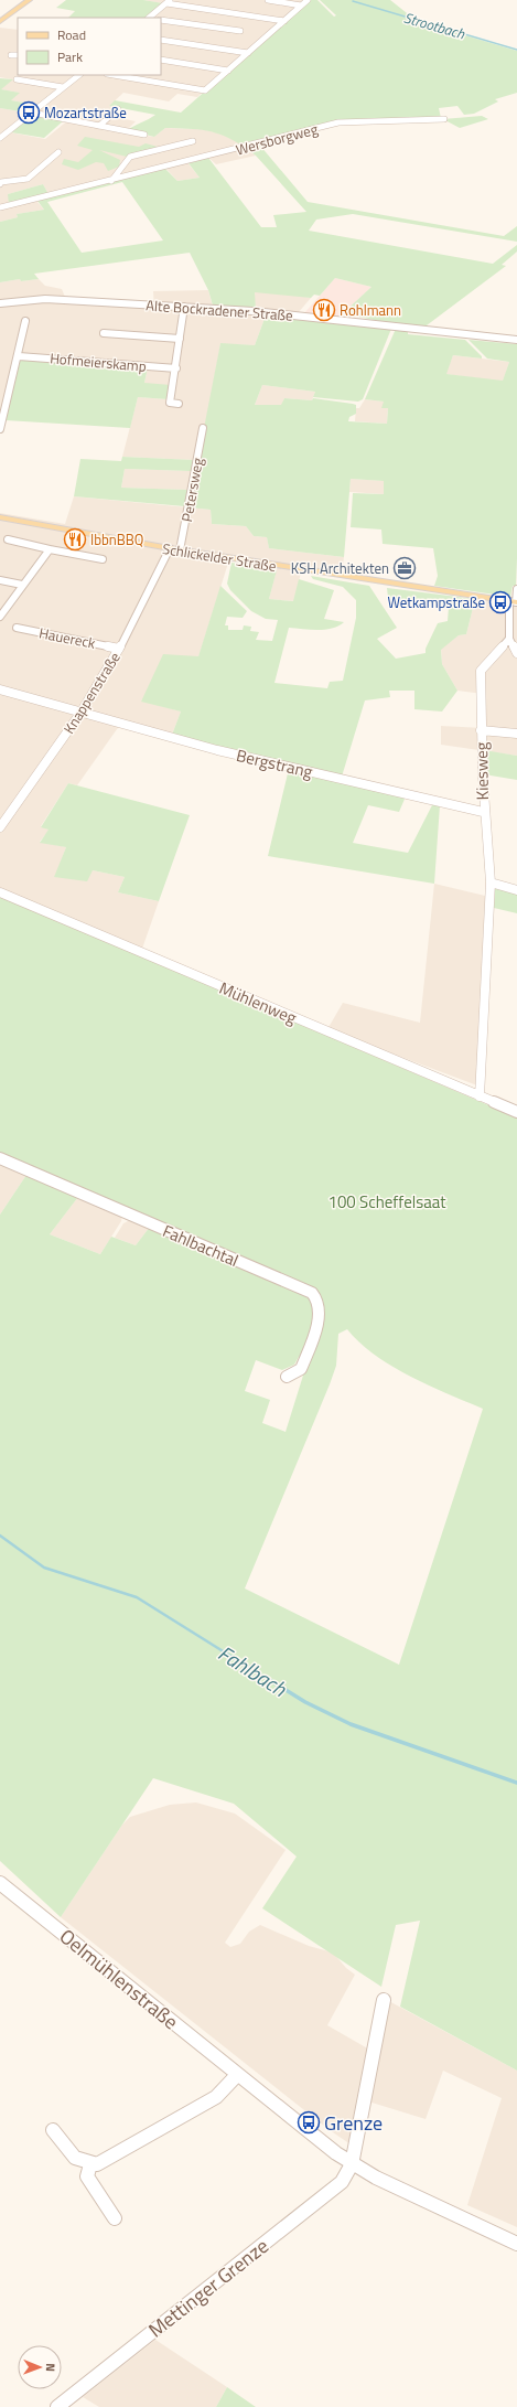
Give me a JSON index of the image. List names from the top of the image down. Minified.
{"streets":{"main road":["Schlickelder Straße"],"street":["Wersborgweg","Alte Bockradener Straße","Hofmeierskamp","Petersweg","Hauereck","Knappenstraße","Bergstrang","Kiesweg","Mühlenweg","Fahlbachtal","Oelmühlenstraße","Mettinger Grenze"]},"crossings":[["Petersweg","Schlickelder Straße"],["Schlickelder Straße","Knappenstraße"],["Hauereck","Knappenstraße"],["Knappenstraße","Bergstrang"],["Bergstrang","Kiesweg"],["Oelmühlenstraße","Mettinger Grenze"]],"water":["Strootbach","Fahlbach"],"parks":["100 Scheffelsaat"],"places":{"bus stop":["Mozartstraße","Wetkampstraße","Grenze"],"restaurant":["Rohlmann","IbbnBBQ"],"office":["KSH Architekten"]},"legend":["Road","Park"],"north":"right"}
